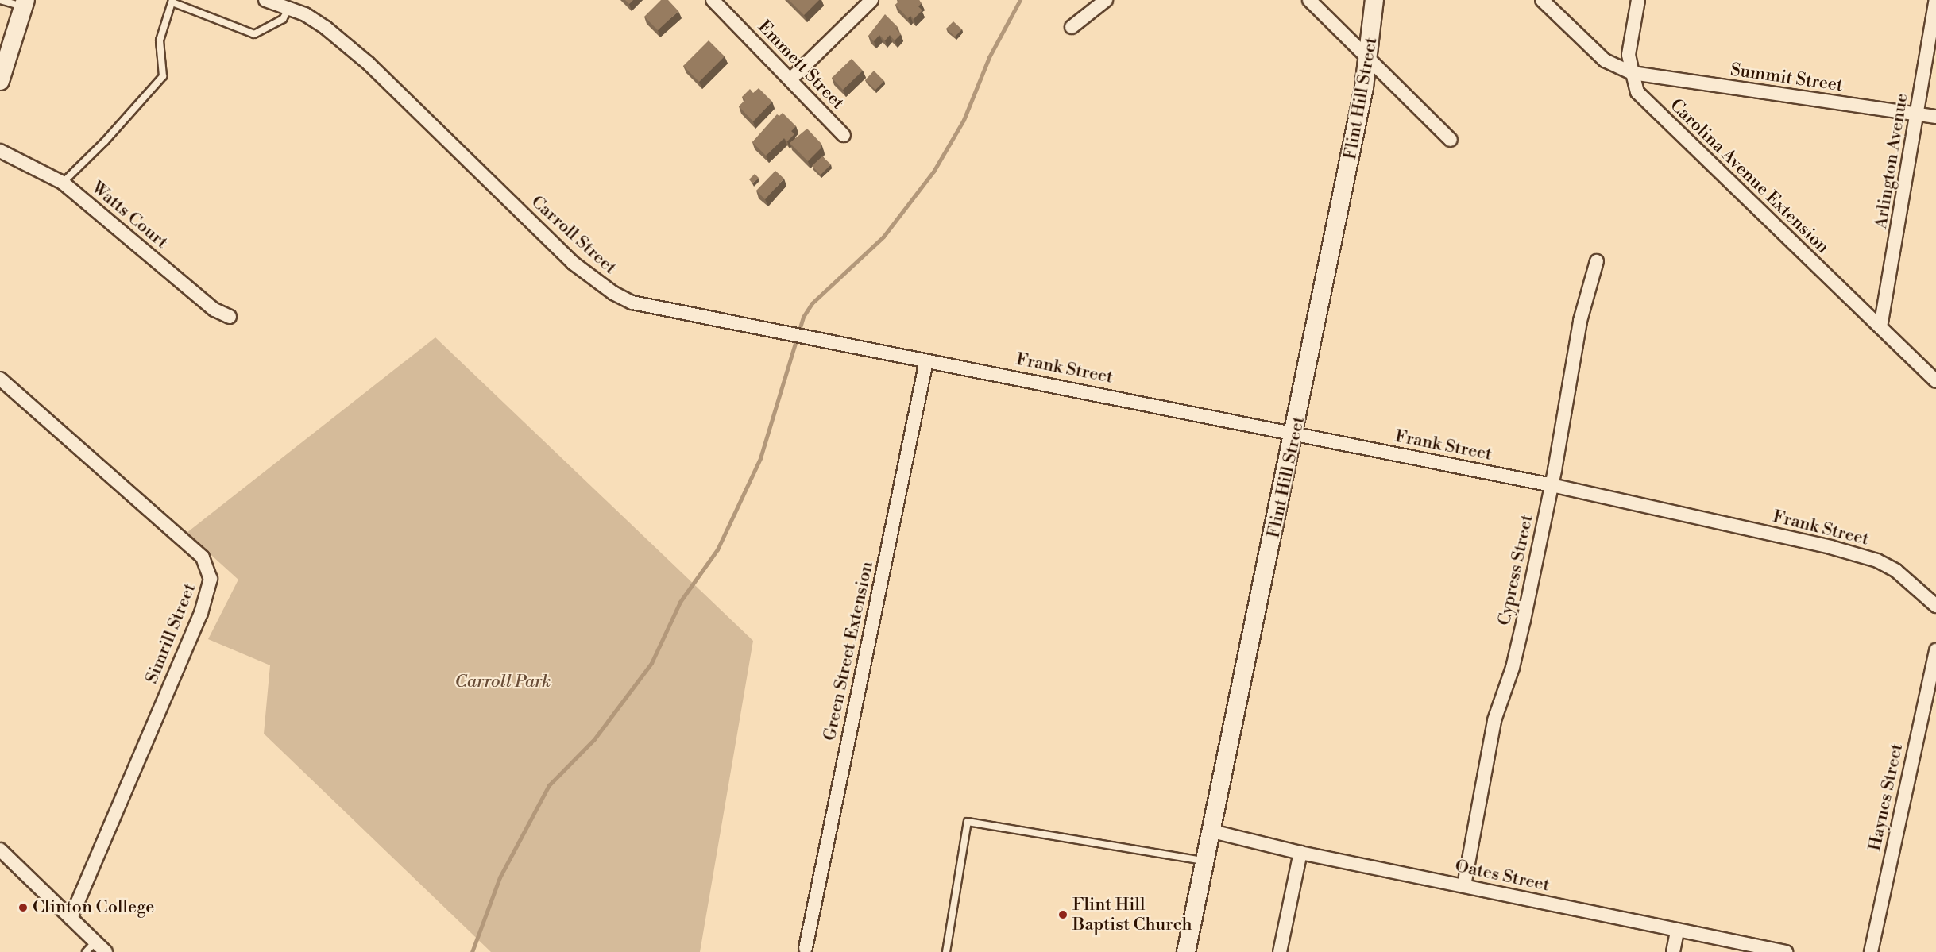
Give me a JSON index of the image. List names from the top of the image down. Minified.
{"streets":{"street":["Emmett Street","Summit Street","Flint Hill Street","Arlington Avenue","Carolina Avenue Extension","Watts Court","Carroll Street","Frank Street","Cypress Street","Simrill Street","Green Street Extension","Haynes Street","Oates Street"]},"crossings":[["Summit Street","Arlington Avenue"],["Summit Street","Carolina Avenue Extension"],["Flint Hill Street","Frank Street"],["Flint Hill Street","Oates Street"],["Arlington Avenue","Carolina Avenue Extension"],["Carroll Street","Frank Street"],["Carroll Street","Green Street Extension"],["Frank Street","Cypress Street"],["Frank Street","Green Street Extension"],["Cypress Street","Oates Street"]],"parks":["Carroll Park"],"places":["Clinton College","Flint Hill Baptist Church"]}
